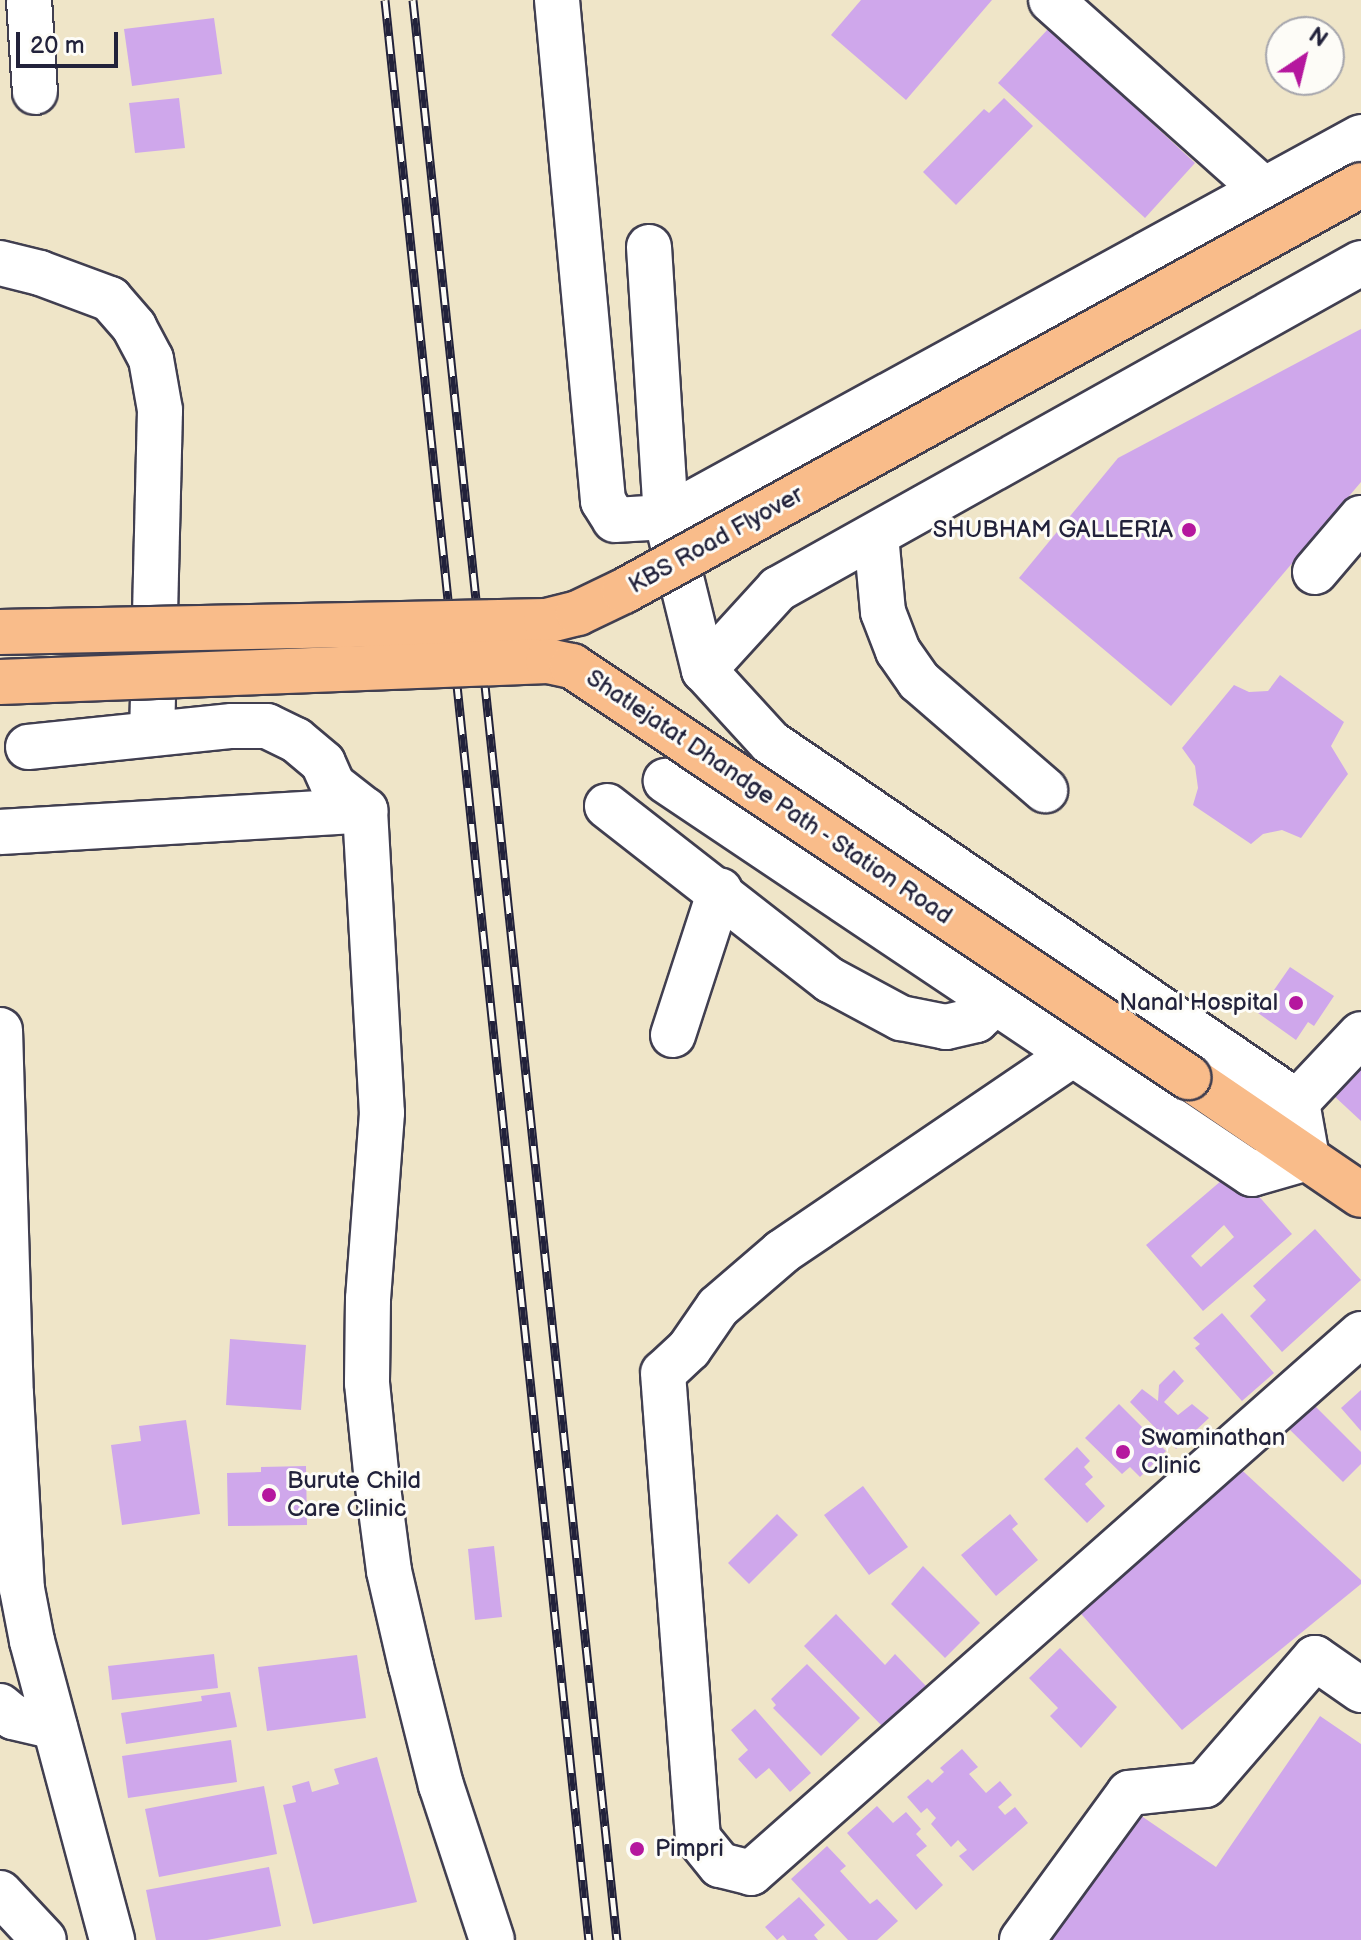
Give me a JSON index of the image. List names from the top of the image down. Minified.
{"streets":{"main road":["KBS Road Flyover","Shatlejatat Dhandge Path - Station Road"]},"places":["SHUBHAM GALLERIA","Nanal Hospital","Swaminathan Clinic","Burute Child Care Clinic","Pimpri"],"scale_bar":"20 m","north":"top right"}
